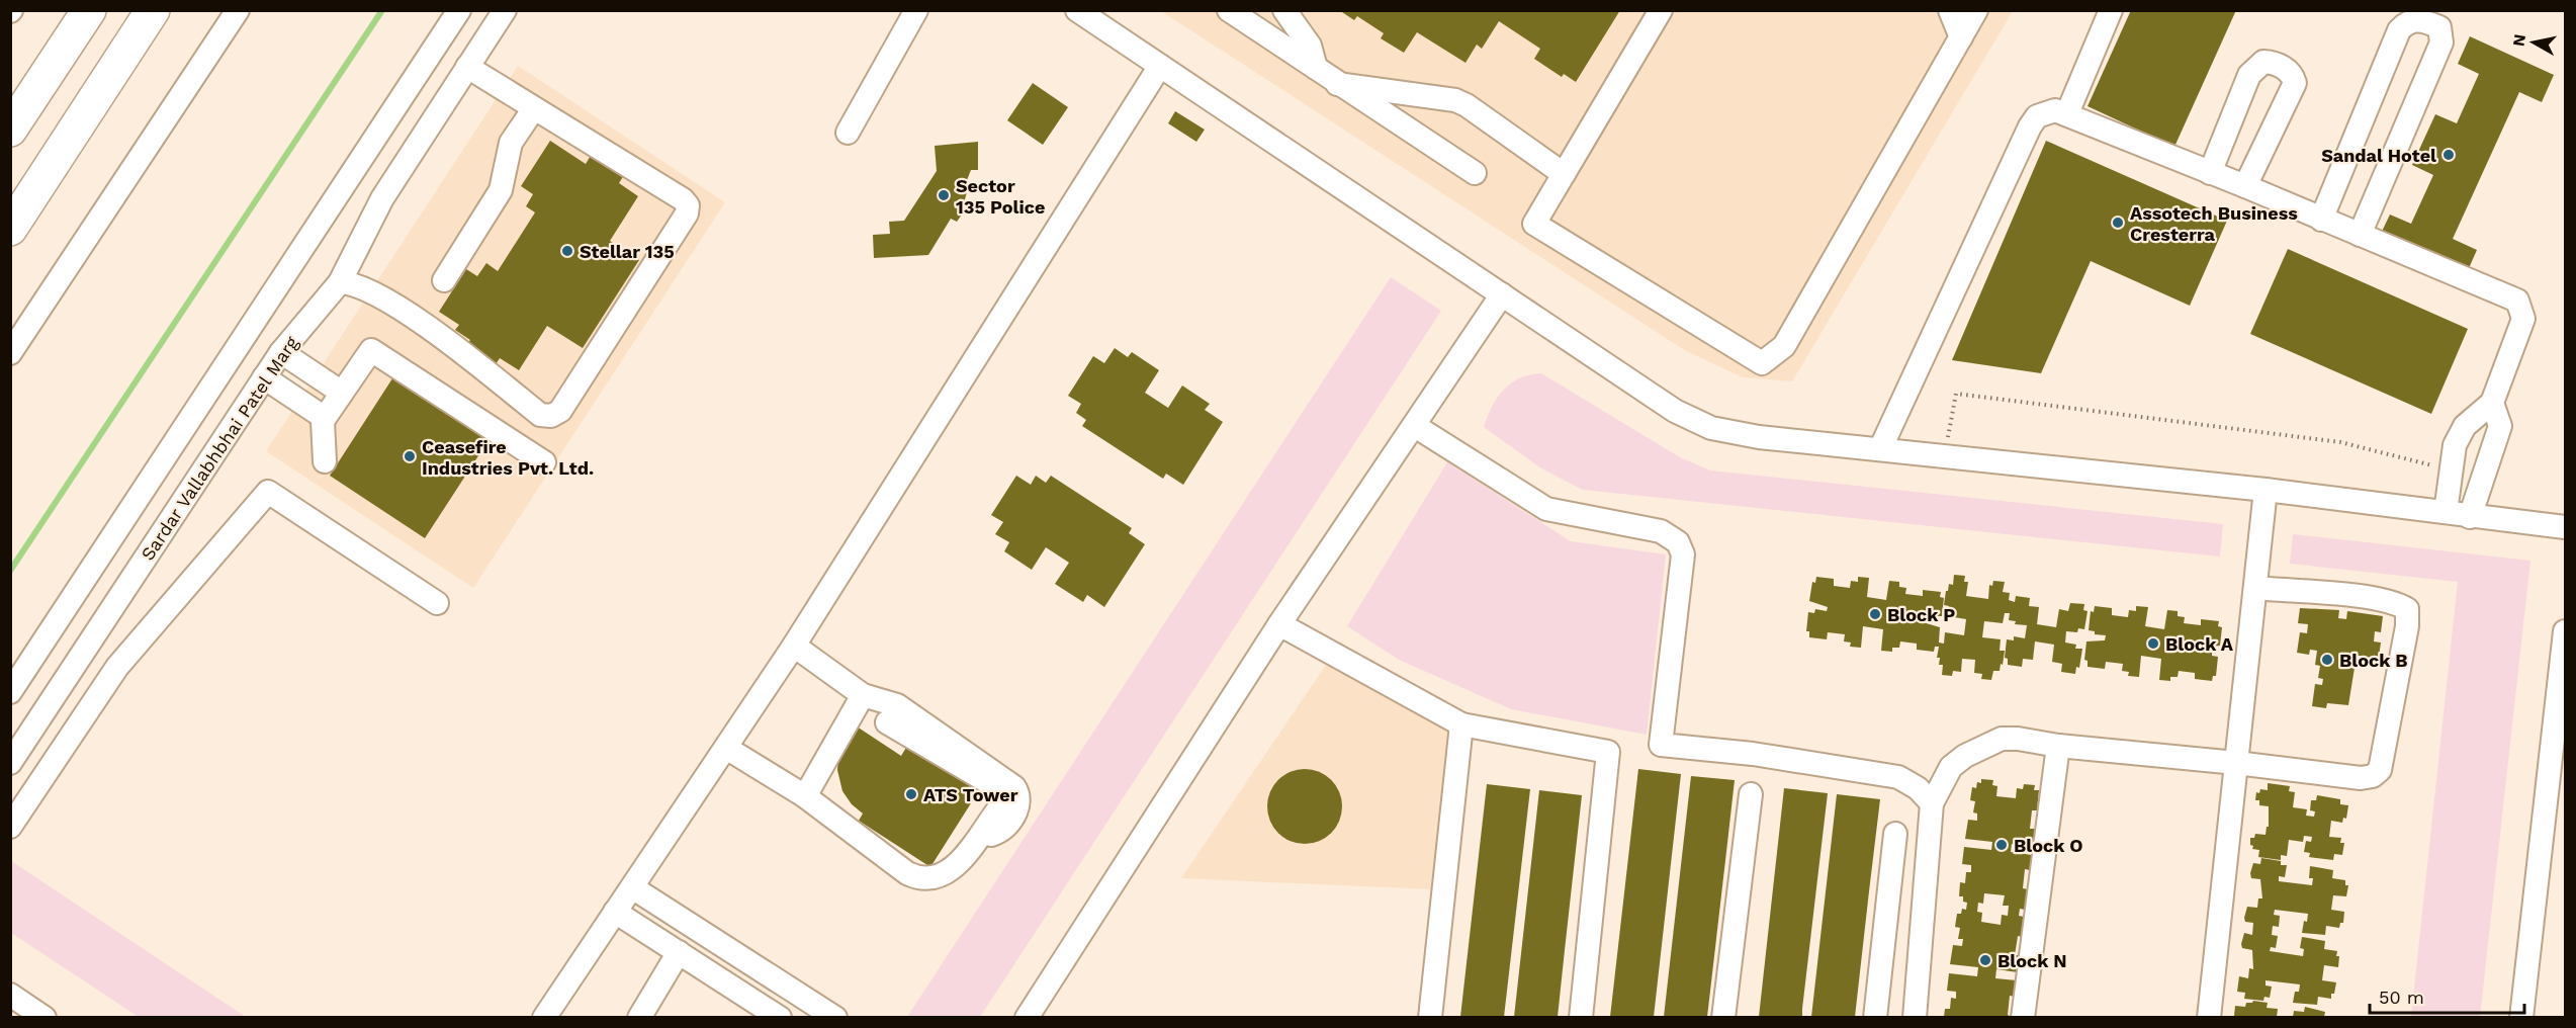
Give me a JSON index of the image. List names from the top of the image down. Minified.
{"streets":{"street":["Sardar Vallabhbhai Patel Marg"]},"places":["Sandal Hotel","Sector 135 Police","Assotech Business Cresterra","Stellar 135","Ceasefire Industries Pvt. Ltd.","Block P","Block A","Block B","ATS Tower","Block O","Block N"],"scale_bar":"50 m","north":"left"}
